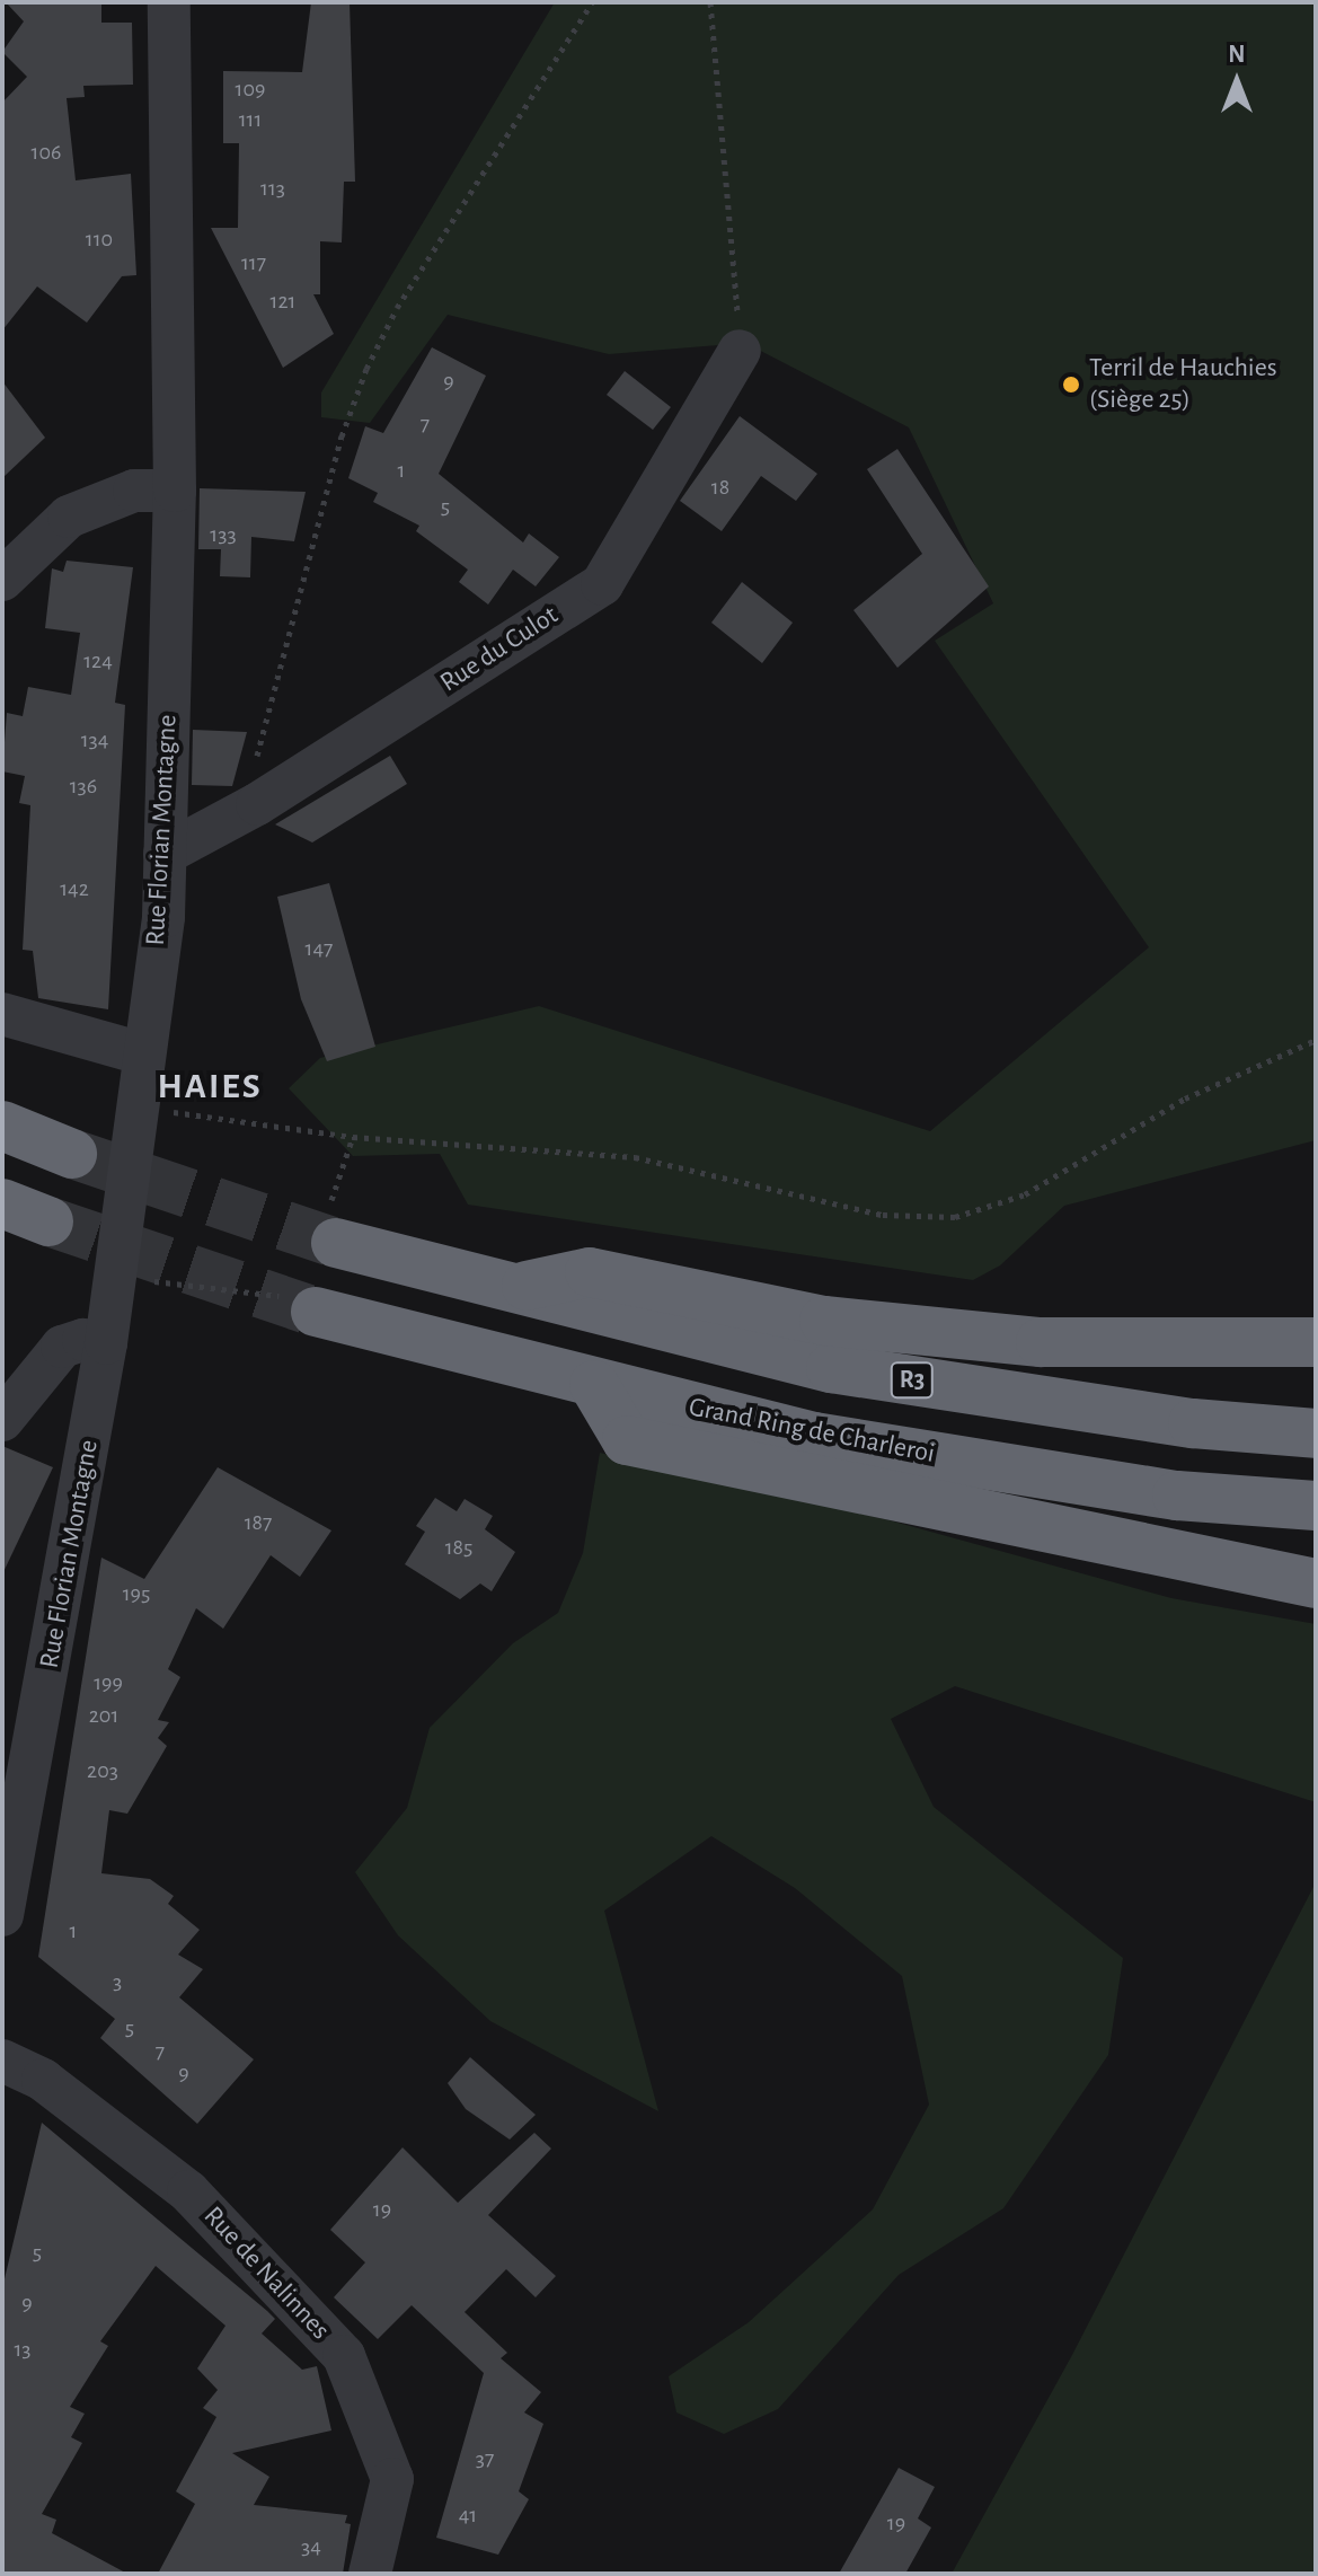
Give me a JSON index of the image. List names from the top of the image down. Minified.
{"streets":{"highway":["R3","Grand Ring de Charleroi"],"street":["Rue du Culot","Rue Florian Montagne","Rue de Nalinnes"]},"crossings":[["Rue du Culot","Rue Florian Montagne"]],"districts":["HAIES"],"places":["Terril de Hauchies (Siège 25)"],"house_numbers":["109","111","106","113","110","117","121","9","7","1","18","5","133","124","134","136","142","147","187","185","195","199","201","203","1","3","5","7","9","19","5","9","13","37","41","19","34"],"north":"top"}
